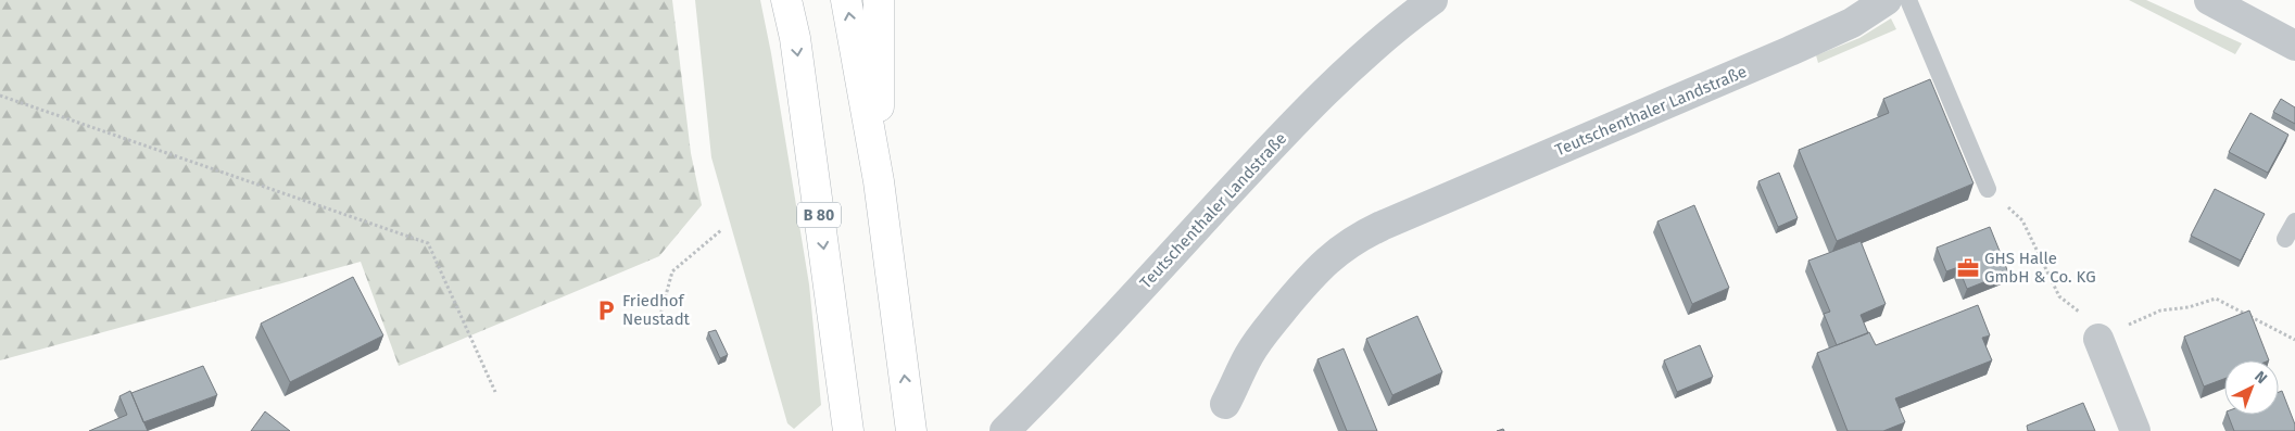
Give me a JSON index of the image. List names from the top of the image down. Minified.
{"streets":{"highway":["B 80"],"street":["Teutschenthaler Landstraße"]},"places":{"office":["GHS Halle GmbH & Co. KG"],"parking":["Friedhof Neustadt"]},"north":"top right"}
